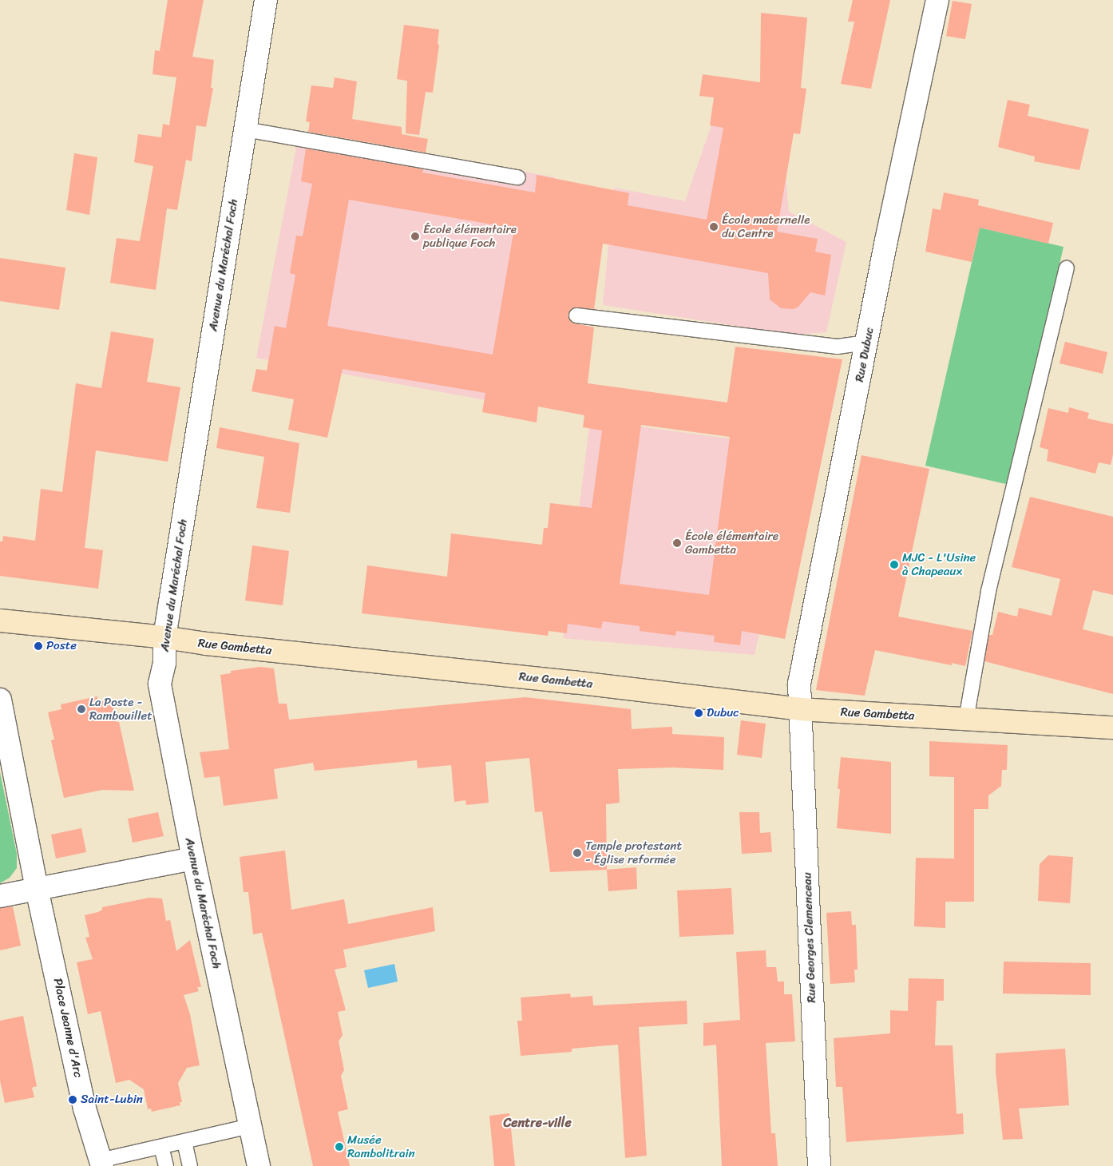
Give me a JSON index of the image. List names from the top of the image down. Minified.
{"streets":{"main road":["Rue Gambetta"],"street":["Avenue du Maréchal Foch","Rue Dubuc","Rue Georges Clemenceau","Place Jeanne d'Arc"]},"crossings":[["Avenue du Maréchal Foch","Rue Gambetta"],["Rue Dubuc","Rue Gambetta"],["Rue Dubuc","Rue Georges Clemenceau"],["Rue Gambetta","Rue Georges Clemenceau"]],"districts":["Centre-ville"],"places":["École maternelle du Centre","École élémentaire publique Foch","École élémentaire Gambetta","MJC - L'Usine à Chapeaux","Poste","La Poste - Rambouillet","Dubuc","Temple protestant - Église reformée","Saint-Lubin","Musée Rambolitrain"]}
